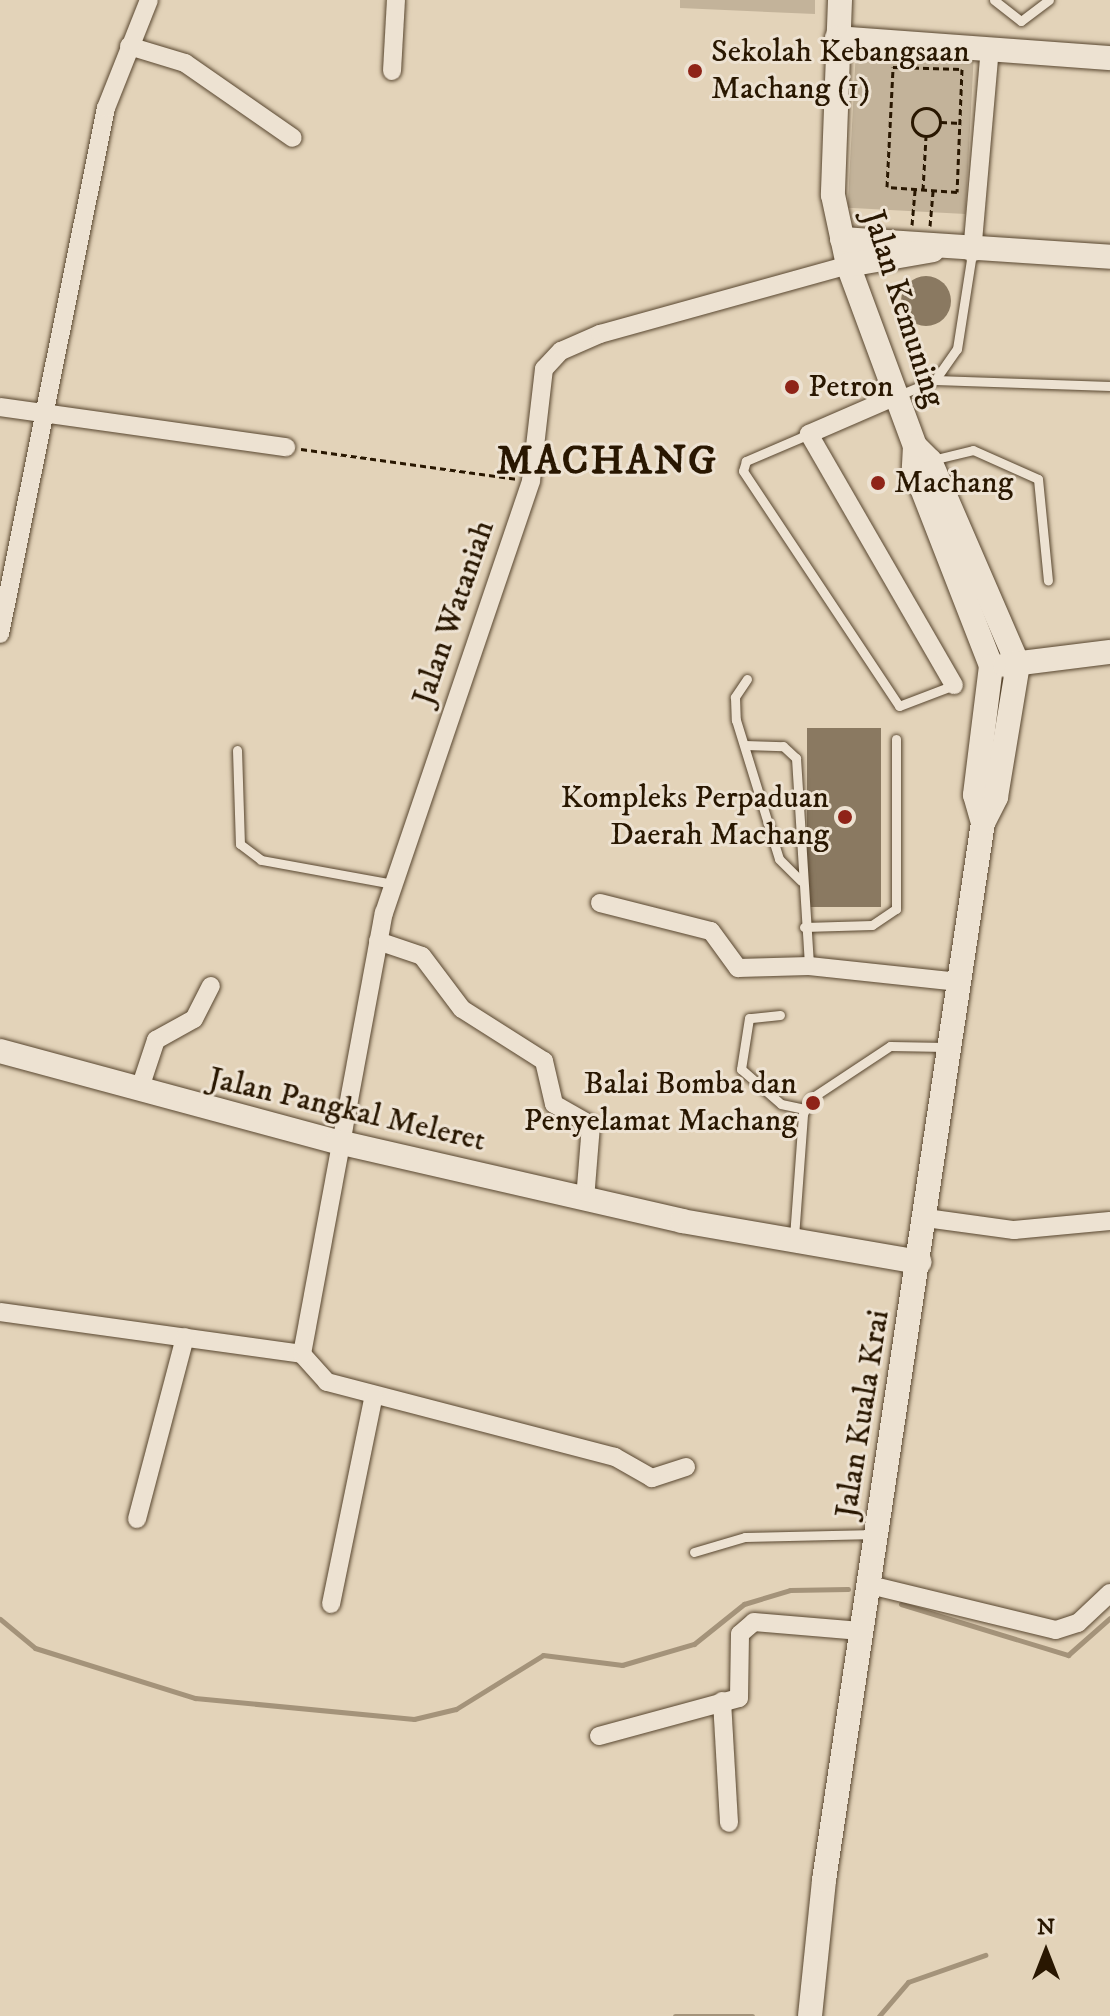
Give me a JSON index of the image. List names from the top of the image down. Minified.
{"streets":{"main road":["Jalan Kemuning","Jalan Pangkal Meleret","Jalan Kuala Krai"],"street":["Jalan Wataniah"]},"crossings":[["Jalan Kemuning","Jalan Wataniah"],["Jalan Kemuning","Jalan Kuala Krai"],["Jalan Wataniah","Jalan Pangkal Meleret"],["Jalan Pangkal Meleret","Jalan Kuala Krai"]],"districts":["MACHANG"],"places":["Sekolah Kebangsaan Machang (1)","Petron","Machang","Kompleks Perpaduan Daerah Machang","Balai Bomba dan Penyelamat Machang"],"north":"top"}
